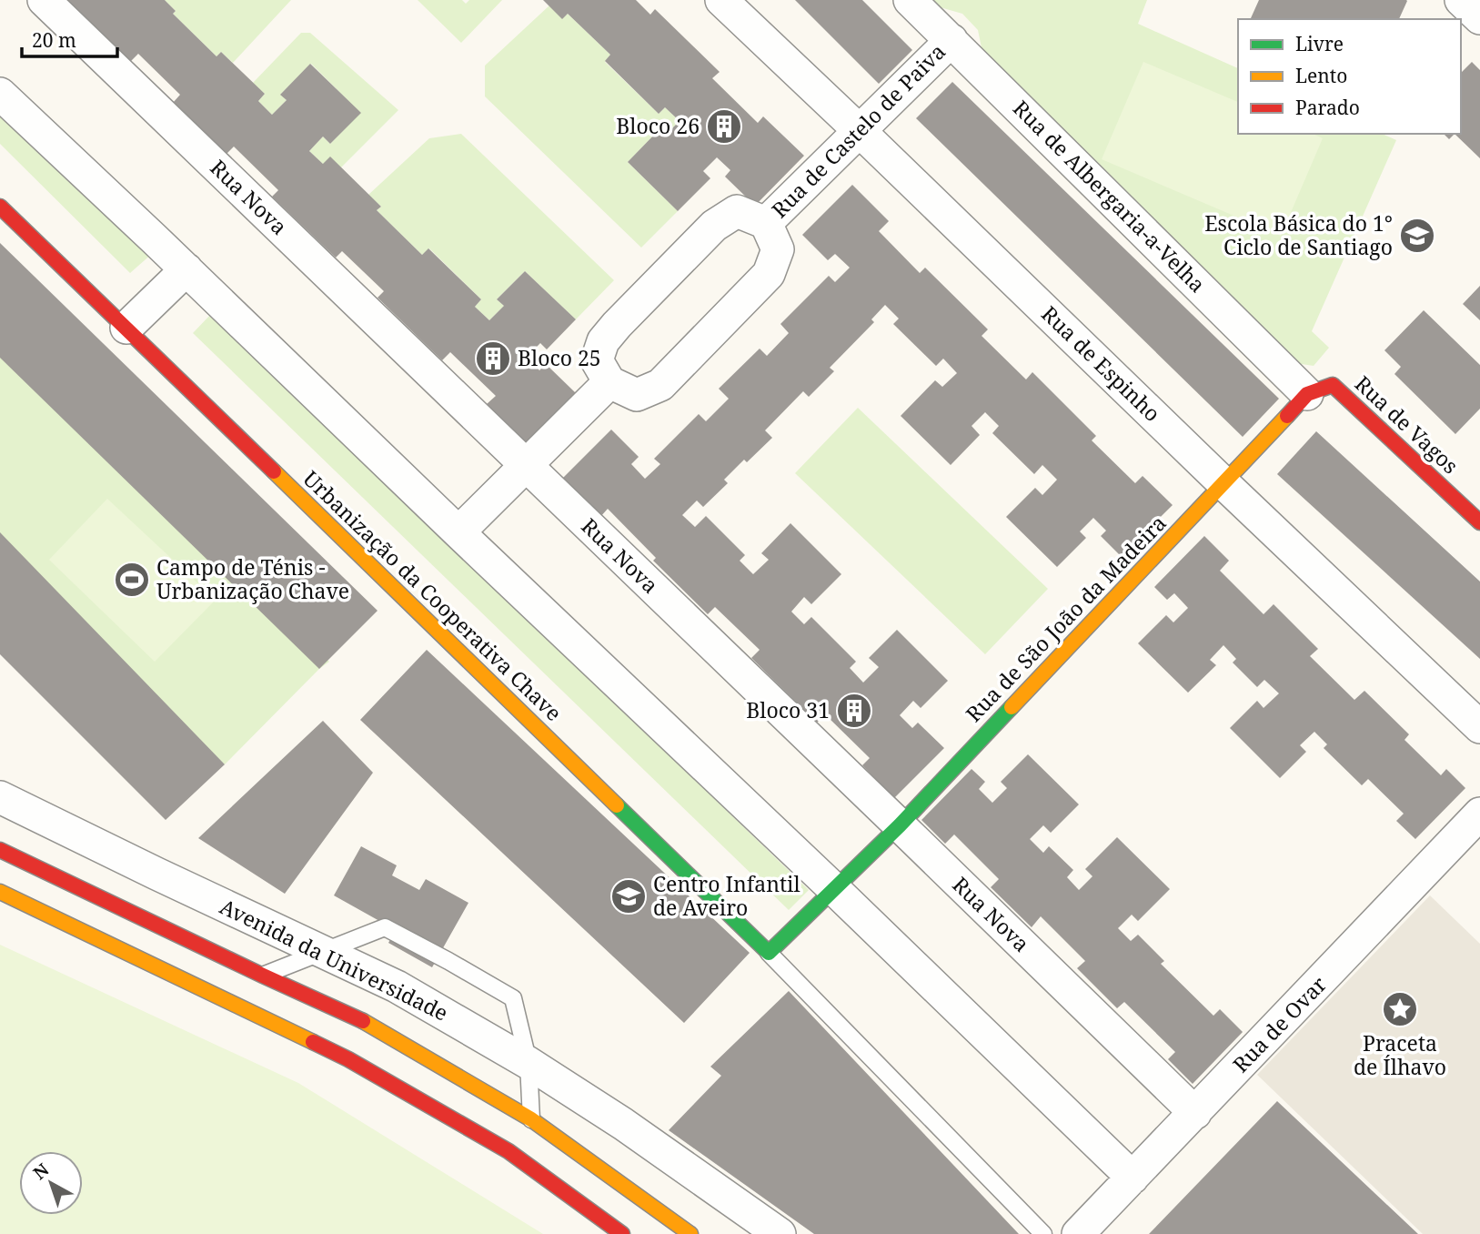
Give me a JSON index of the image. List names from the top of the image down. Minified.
{"streets":{"street":["Rua de Castelo de Paiva","Rua de Albergaria-a-Velha","Rua Nova","Rua de Espinho","Rua de Vagos","Urbanização da Cooperativa Chave","Rua de São João da Madeira","Avenida da Universidade","Rua de Ovar"]},"crossings":[["Rua de Castelo de Paiva","Rua de Albergaria-a-Velha"],["Rua de Castelo de Paiva","Rua de Espinho"],["Rua de Albergaria-a-Velha","Rua de Vagos"],["Rua de Albergaria-a-Velha","Rua de São João da Madeira"],["Rua Nova","Rua de São João da Madeira"],["Rua Nova","Rua de Ovar"],["Rua de Espinho","Rua de São João da Madeira"],["Rua de Vagos","Rua de São João da Madeira"]],"places":{"building":["Bloco 26","Bloco 25","Bloco 31"],"school or university":["Escola Básica do 1° Ciclo de Santiago","Centro Infantil de Aveiro"],"sports":["Campo de Ténis - Urbanização Chave"],"place":["Praceta de Ílhavo"]},"legend":["Livre","Lento","Parado"],"scale_bar":"20 m","north":"top left"}
